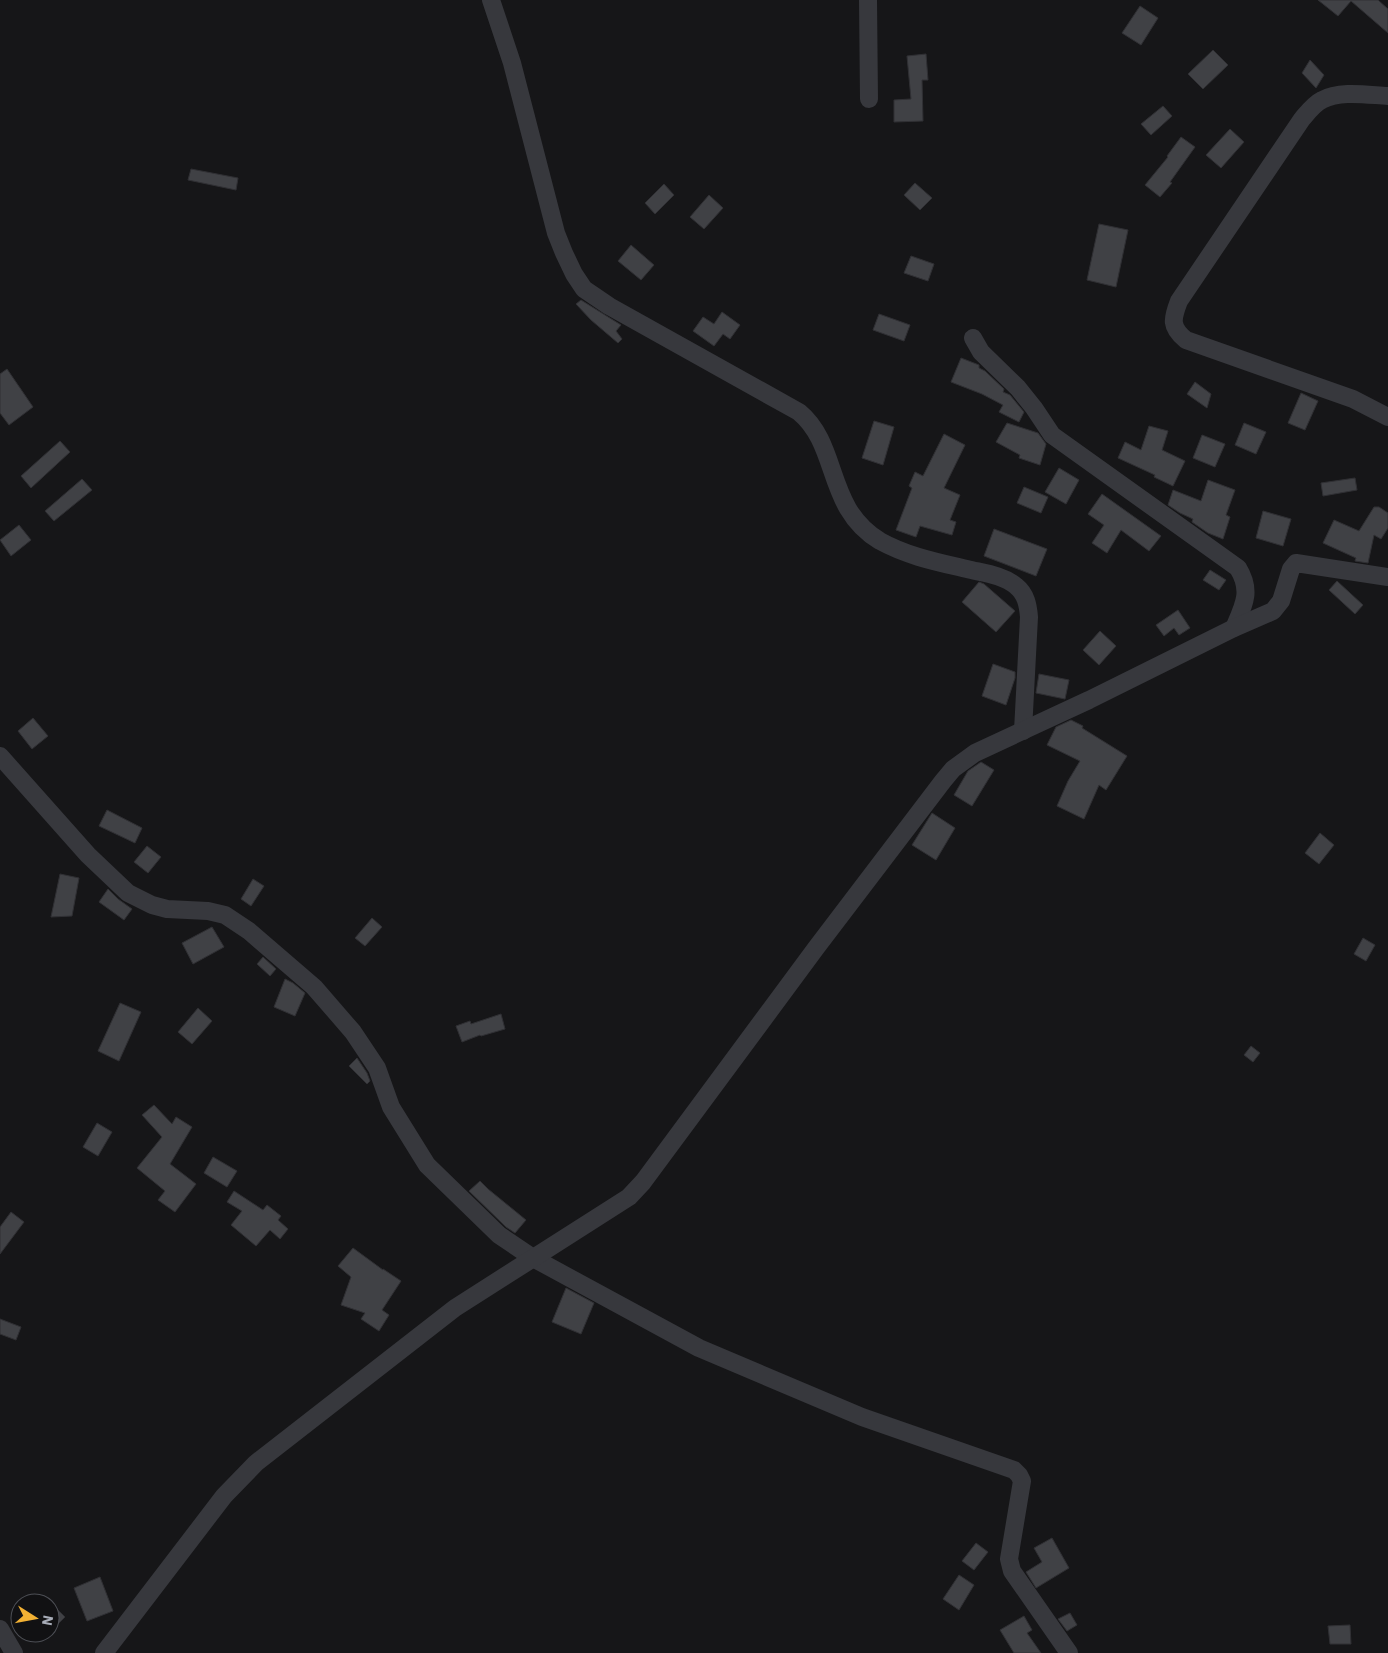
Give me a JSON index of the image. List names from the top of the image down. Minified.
{"north":"right"}
